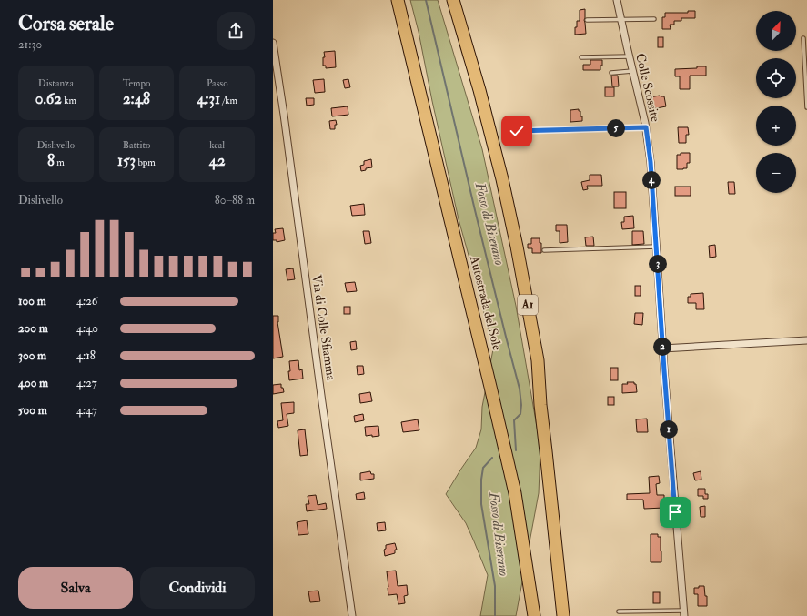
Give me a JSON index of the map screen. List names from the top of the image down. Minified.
{"streets":{"highway":["Autostrada del Sole","A1"],"street":["Colle Scossite","Via di Colle Sfiamma"]},"water":["Fosso di Biserano"],"north":"top right","page":{"heading":["Corsa serale","21:30"],"map_buttons":["+","−"],"stats":[["Distanza","0.62 km"],["Tempo","2:48"],["Passo","4:31 /km"],["Dislivello","8 m"],["Battito","153 bpm"],["kcal","42"]],"pins":["5","4","3","2","1"],"chart":["Dislivello","80–88 m"],"list":[{"name":"100 m","note":"4:26"},{"name":"200 m","note":"4:40"},{"name":"300 m","note":"4:18"},{"name":"400 m","note":"4:27"},{"name":"500 m","note":"4:47"}],"buttons":["Salva","Condividi"]}}
